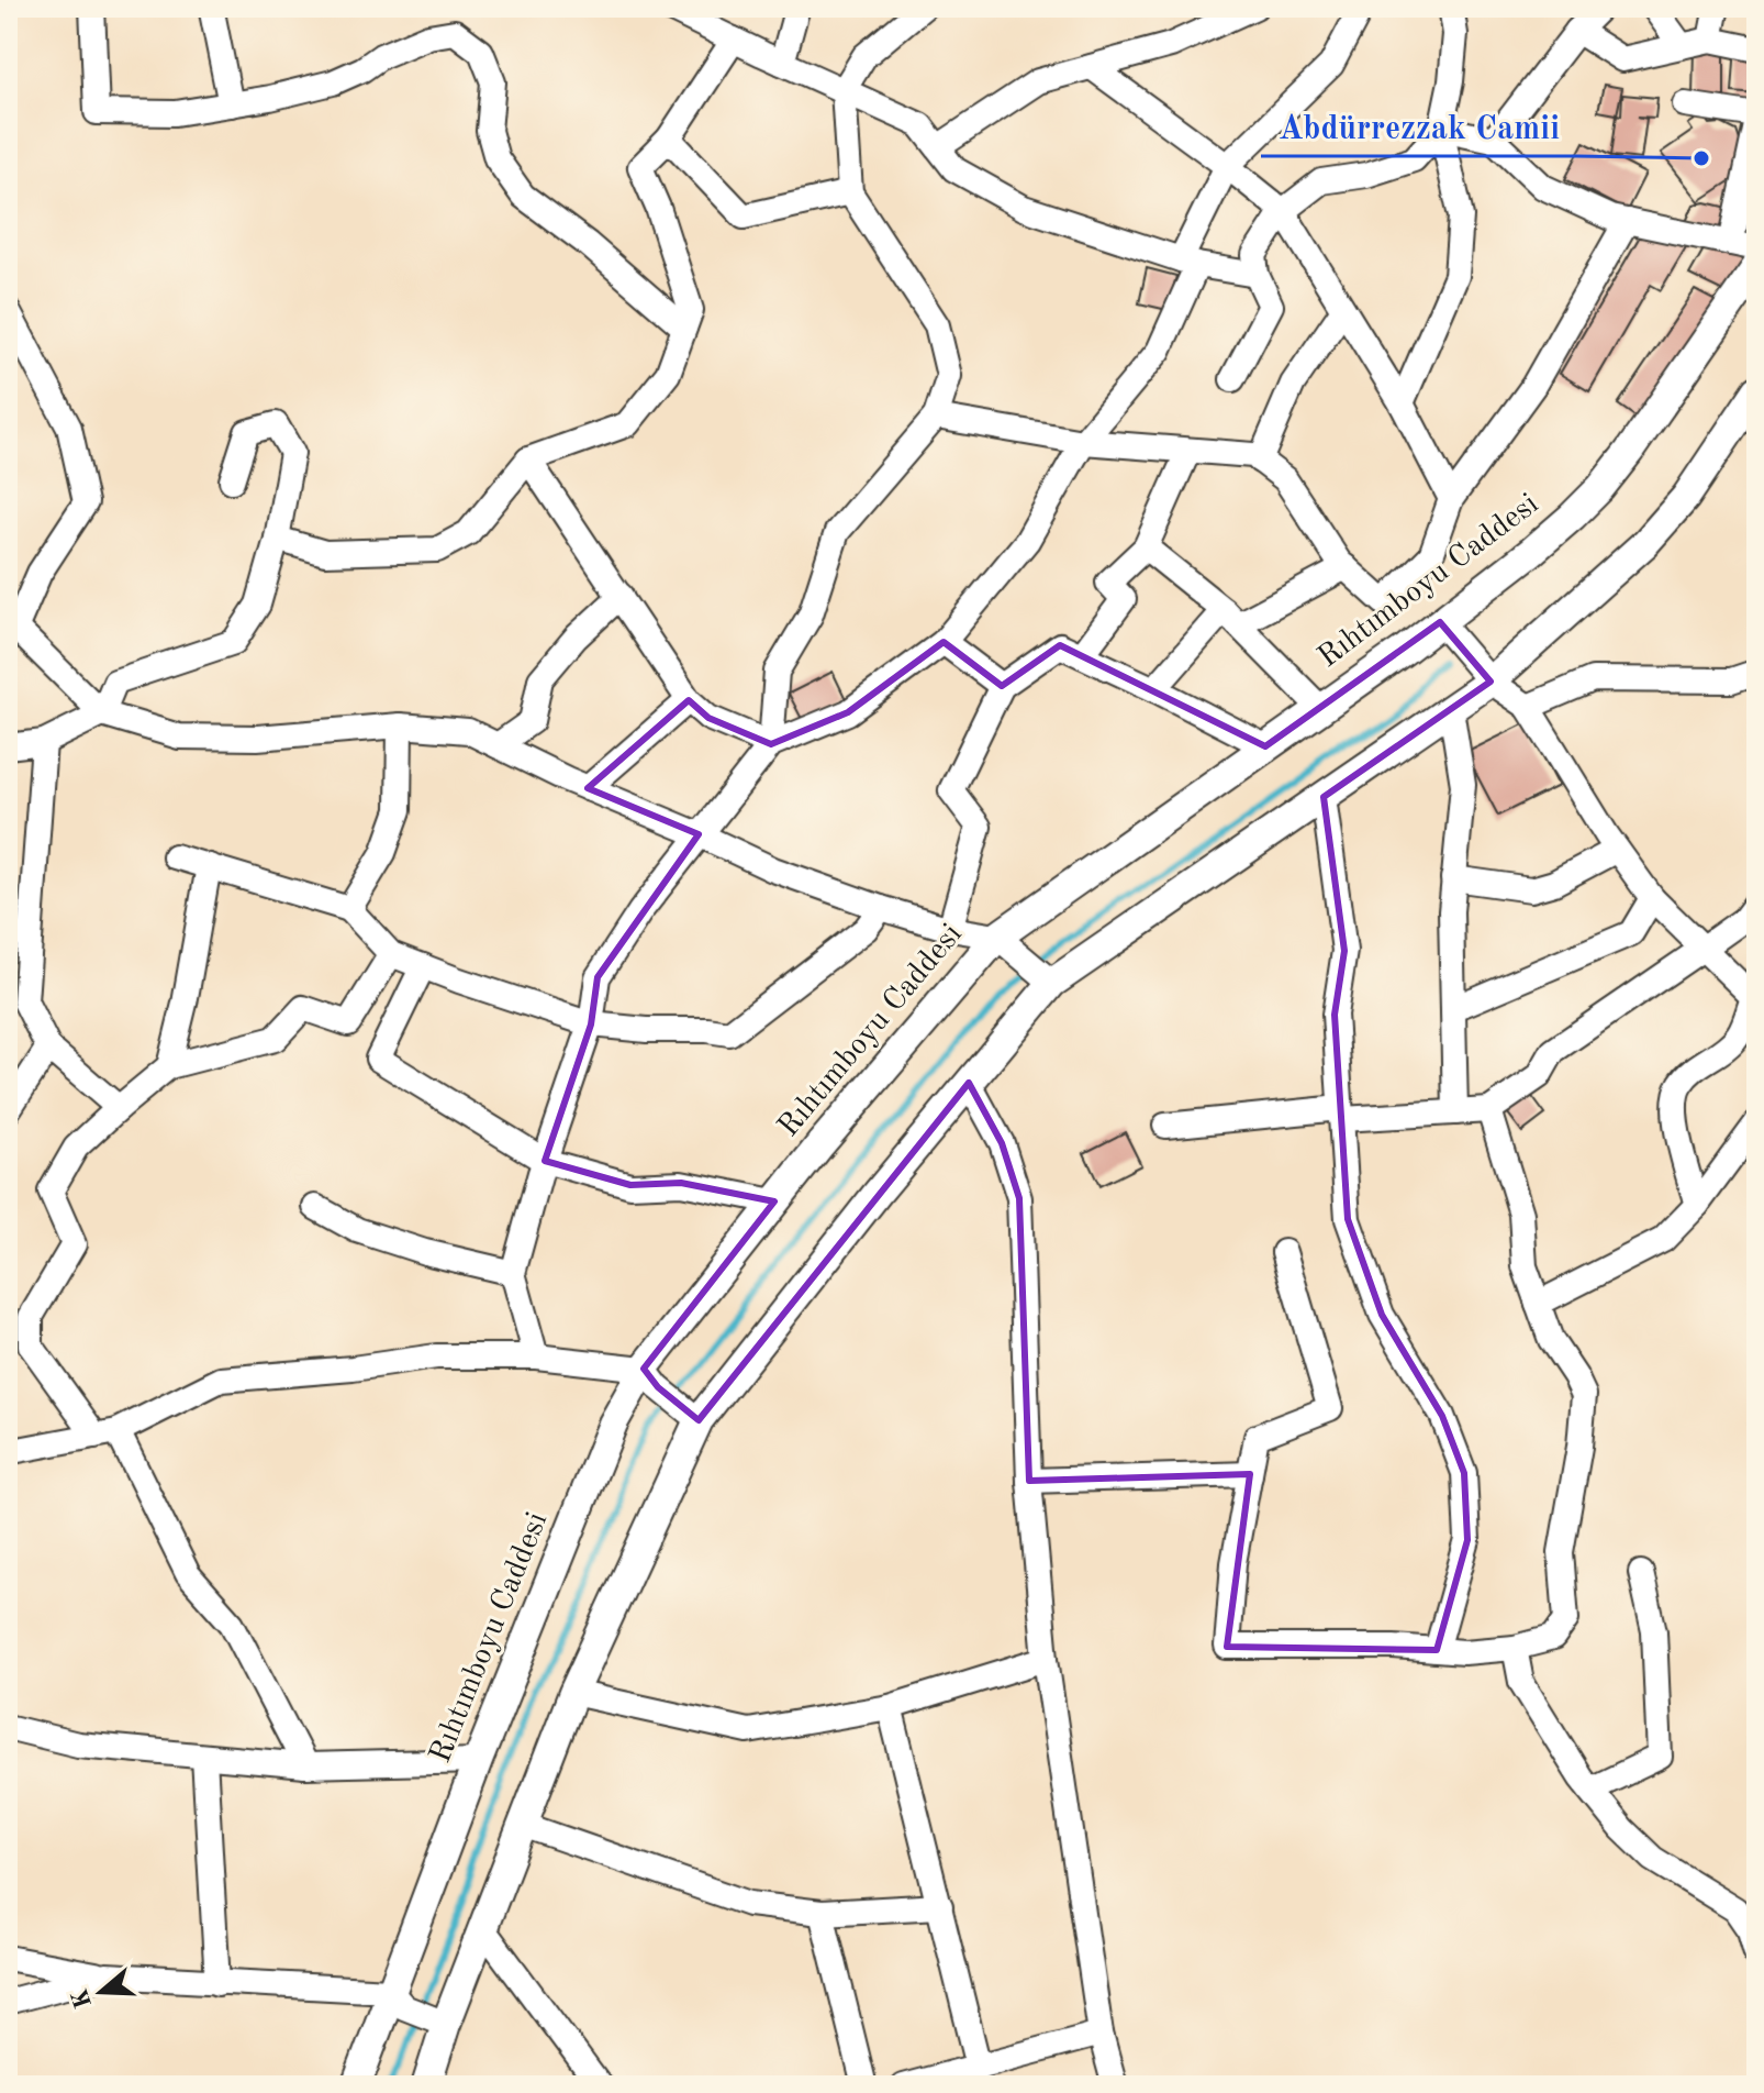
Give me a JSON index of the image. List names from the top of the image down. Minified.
{"streets":{"street":["Rıhtımboyu Caddesi"]},"places":["Abdürrezzak Camii"],"north":"left"}
